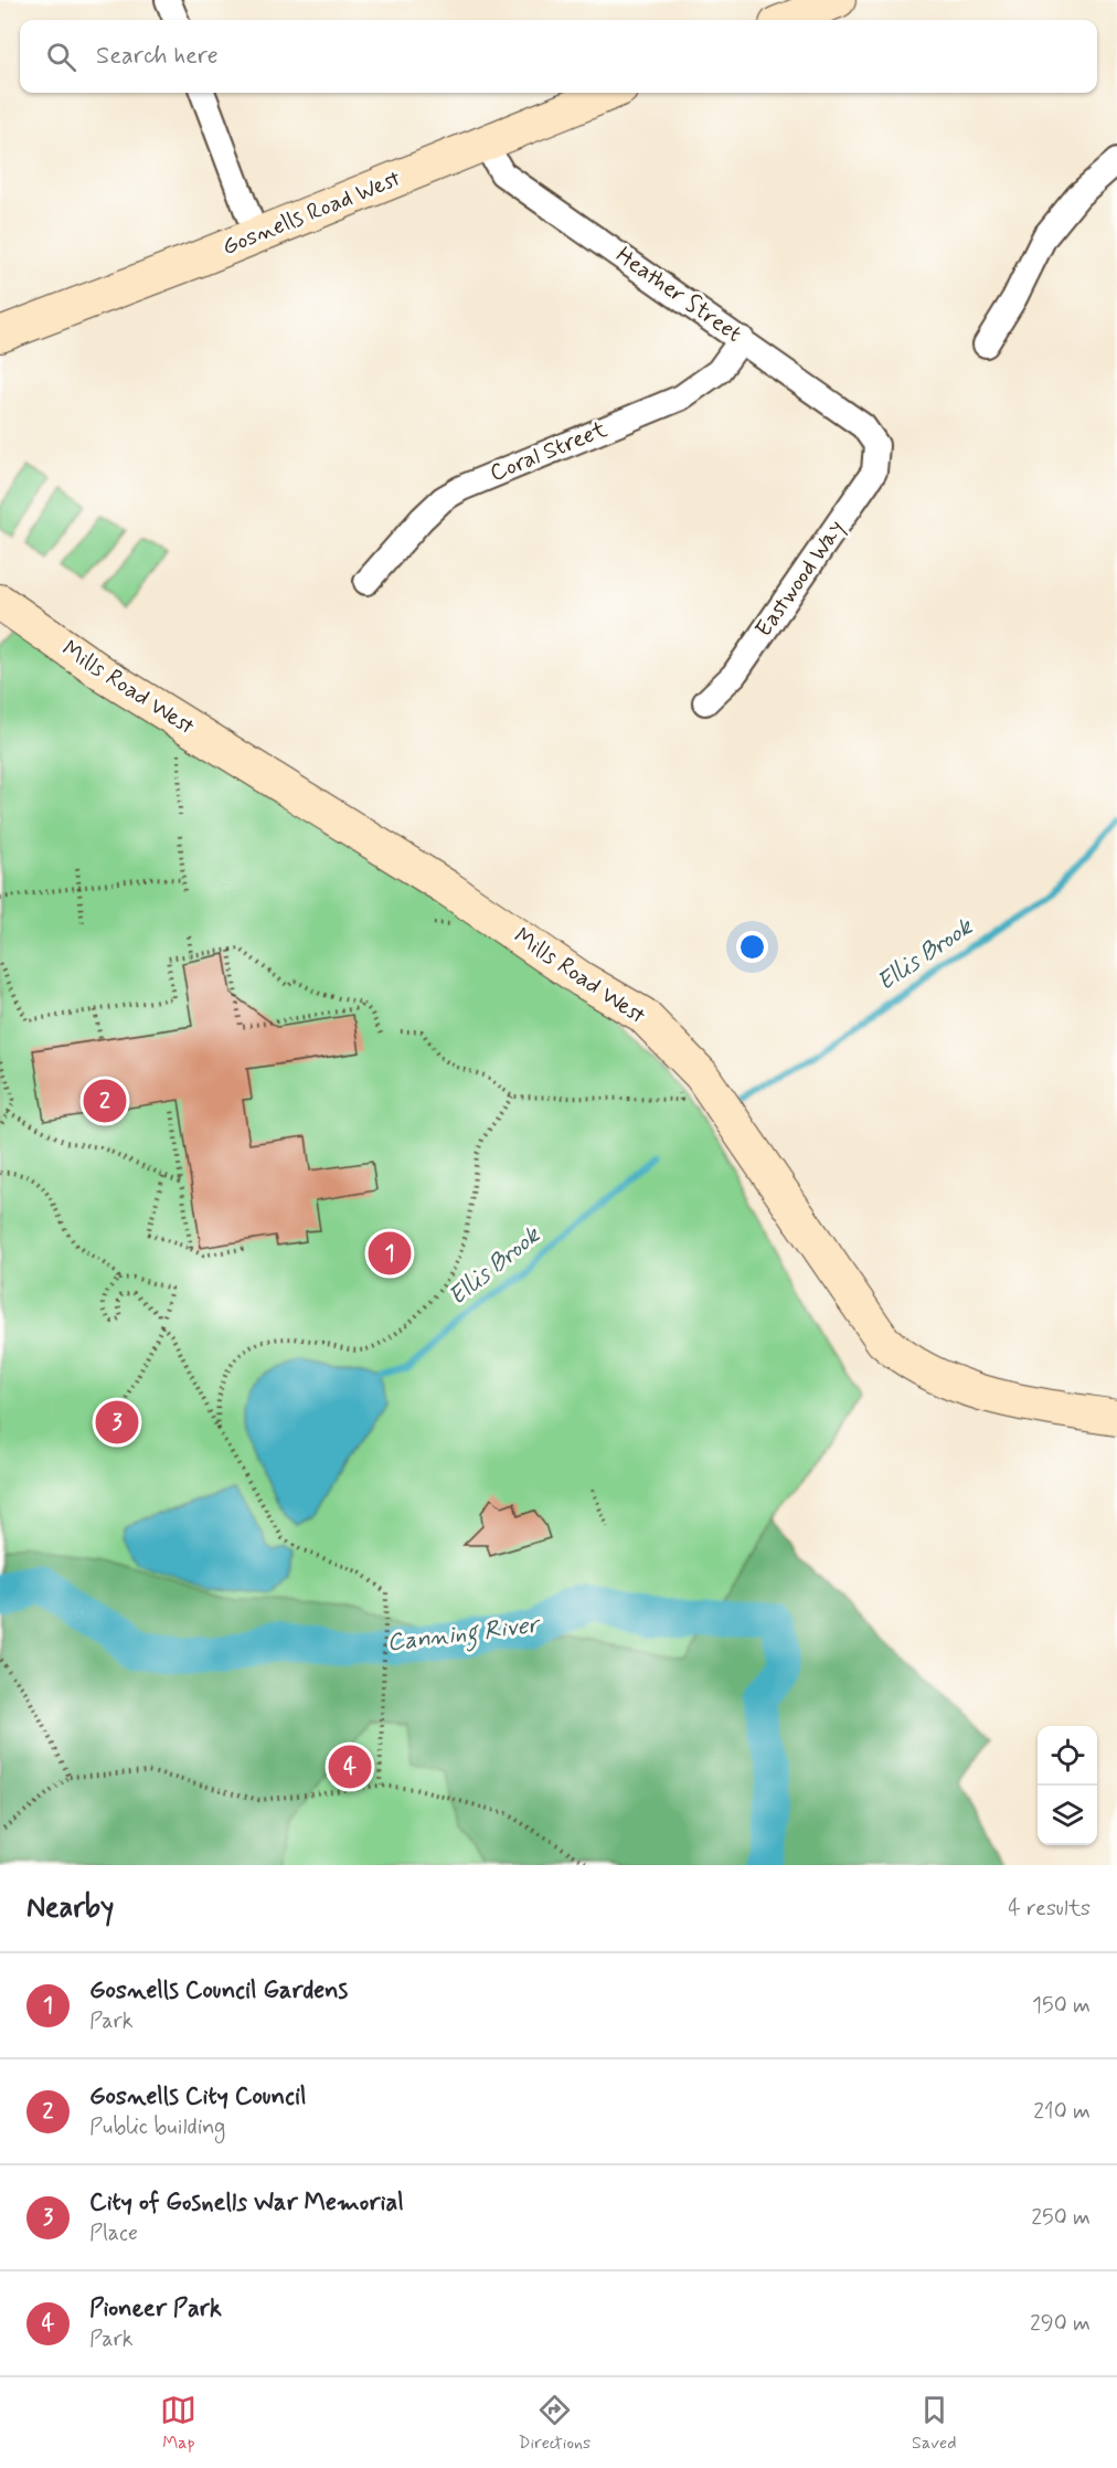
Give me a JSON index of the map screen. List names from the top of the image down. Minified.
{"streets":{"main road":["Gosnells Road West","Mills Road West"],"street":["Heather Street","Coral Street","Eastwood Way"]},"crossings":[["Gosnells Road West","Heather Street"],["Heather Street","Coral Street"],["Heather Street","Eastwood Way"]],"water":["Ellis Brook","Canning River"],"page":{"search":"Search here","pins":["2","1","3","4"],"heading":["Nearby","4 results"],"list":[{"mark":"1","name":"Gosnells Council Gardens","note":"Park","value":"150 m"},{"mark":"2","name":"Gosnells City Council","note":"Public building","value":"210 m"},{"mark":"3","name":"City of Gosnells War Memorial","note":"Place","value":"250 m"},{"mark":"4","name":"Pioneer Park","note":"Park","value":"290 m"}],"nav":["Map","Directions","Saved"]}}
